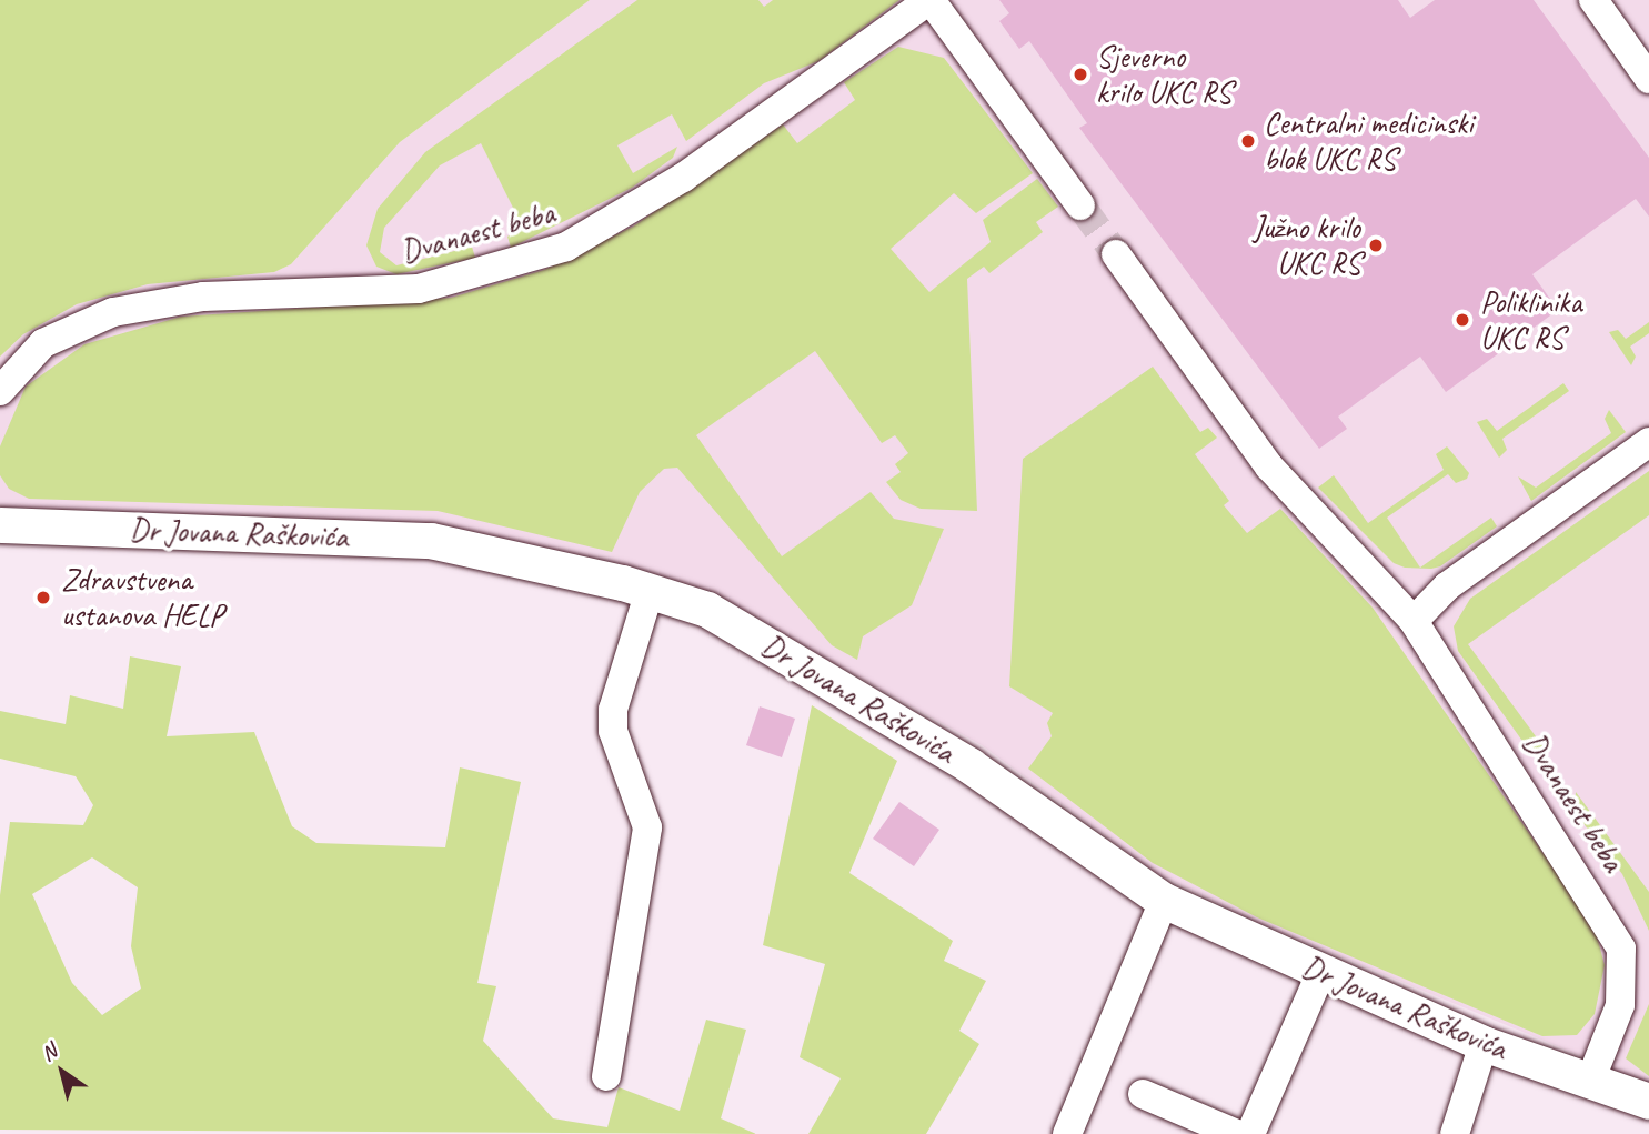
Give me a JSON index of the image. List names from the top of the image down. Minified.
{"streets":{"street":["Dvanaest beba","Dr Jovana Raškovića"]},"crossings":[["Dvanaest beba","Dr Jovana Raškovića"]],"places":["Sjeverno krilo UKC RS","Centralni medicinski blok UKC RS","Južno krilo UKC RS","Poliklinika UKC RS","Zdravstvena ustanova HELP"],"north":"top left"}
